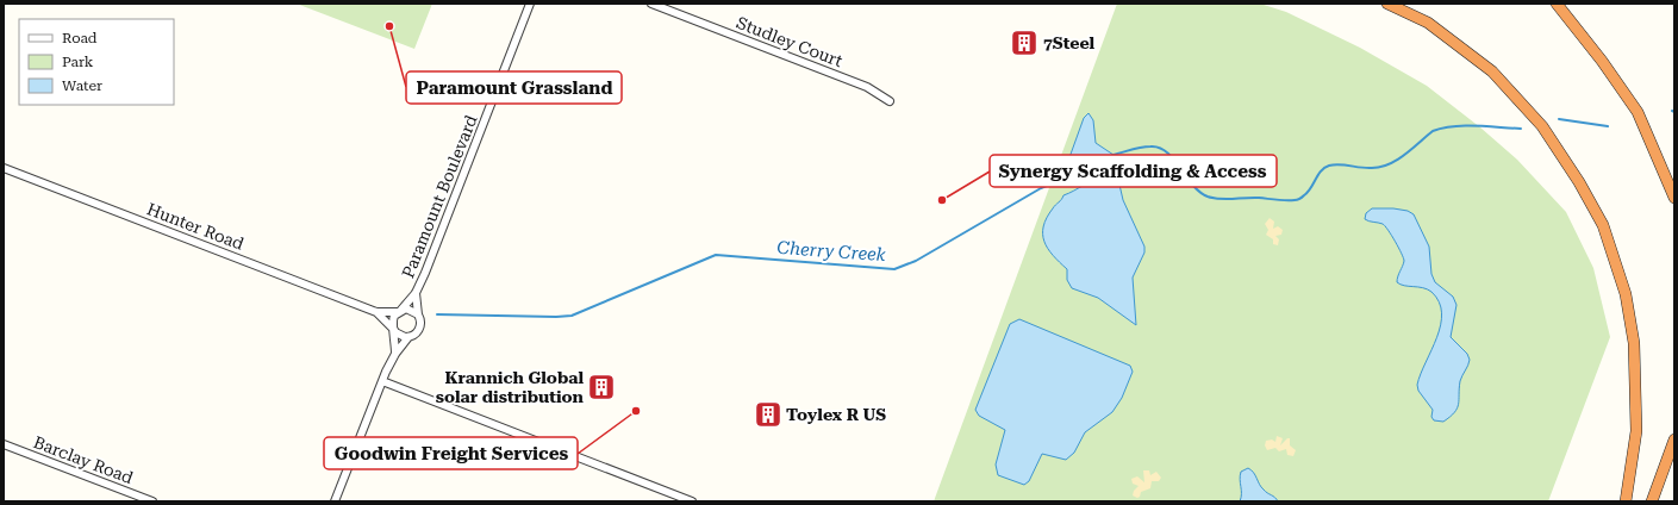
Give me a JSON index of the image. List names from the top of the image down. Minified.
{"streets":{"street":["Studley Court","Paramount Boulevard","Hunter Road","Barclay Road"]},"crossings":[["Paramount Boulevard","Hunter Road"]],"water":["Cherry Creek"],"places":{"other":["Paramount Grassland","Synergy Scaffolding & Access","Goodwin Freight Services"],"building":["7Steel","Krannich Global solar distribution","Toylex R US"]},"legend":["Road","Park","Water"]}
